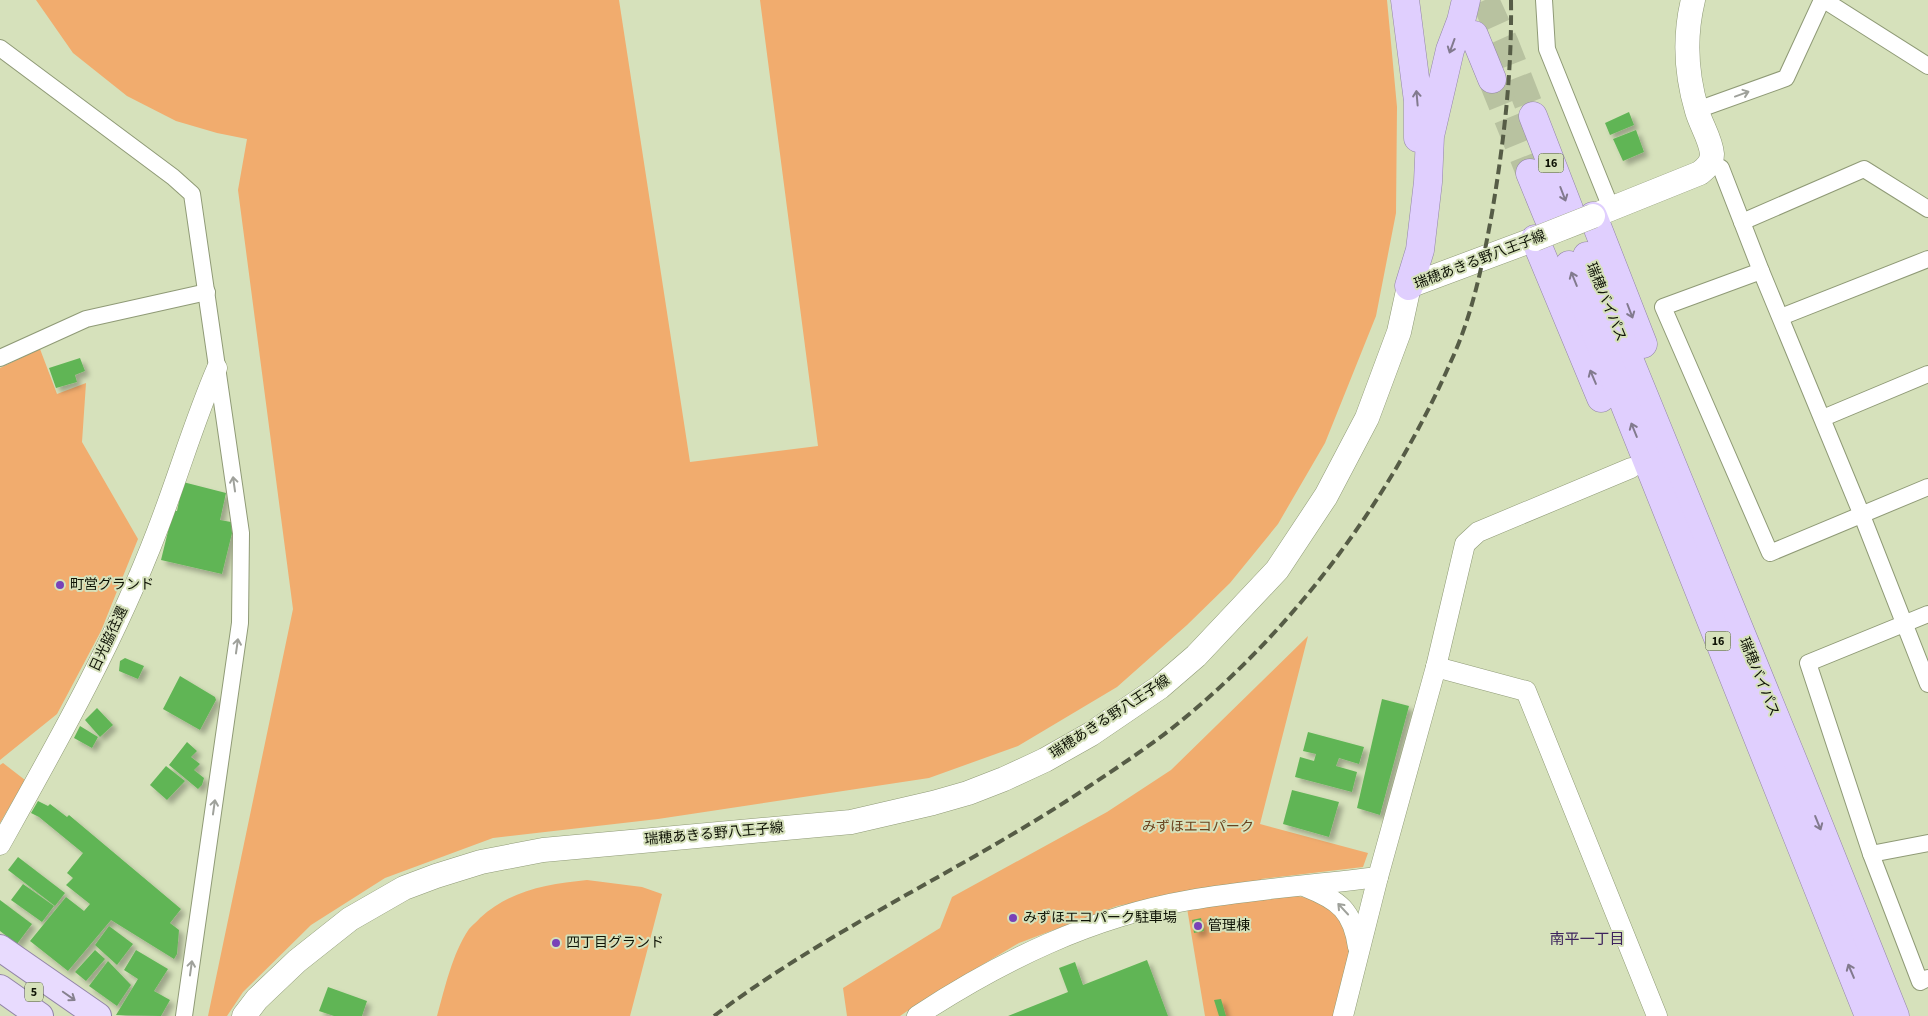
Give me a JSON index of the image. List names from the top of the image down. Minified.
{"streets":{"highway":["16","瑞穂バイパス"],"main road":["瑞穂あきる野八王子線","5"],"street":["日光脇往還"]},"crossings":[["16","瑞穂あきる野八王子線"]],"districts":["南平一丁目"],"parks":["みずほエコパーク"],"places":["町営グランド","みずほエコパーク駐車場","管理棟","四丁目グランド"]}
